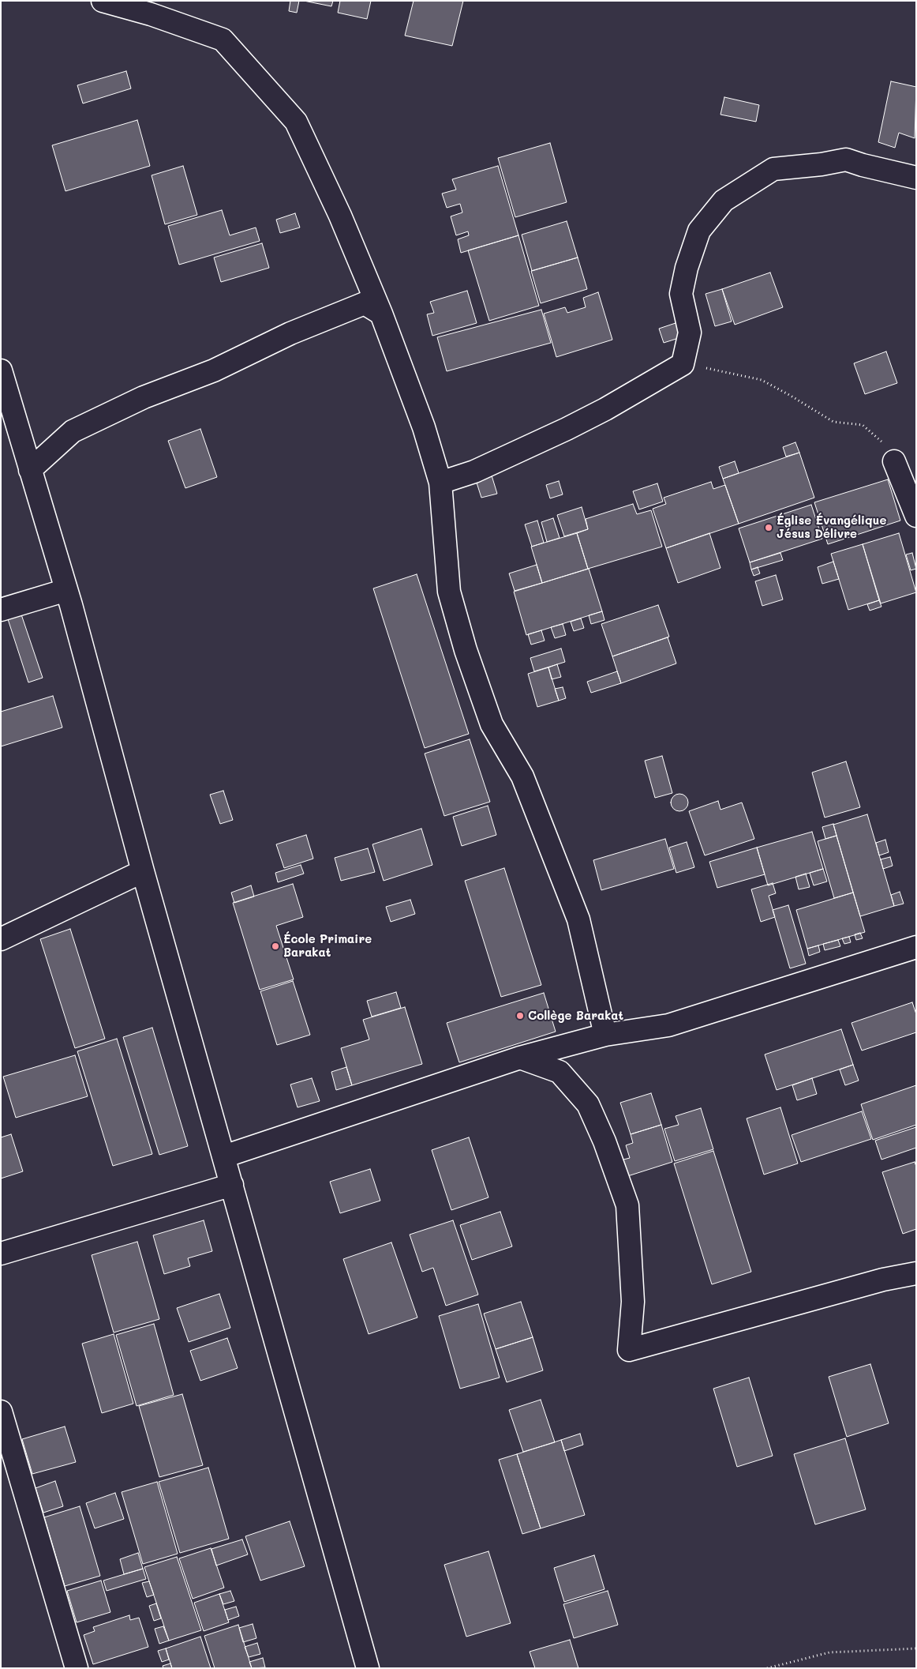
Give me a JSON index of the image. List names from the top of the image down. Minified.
{"places":["Église Évangélique Jésus Délivre","École Primaire Barakat","Collège Barakat"]}
